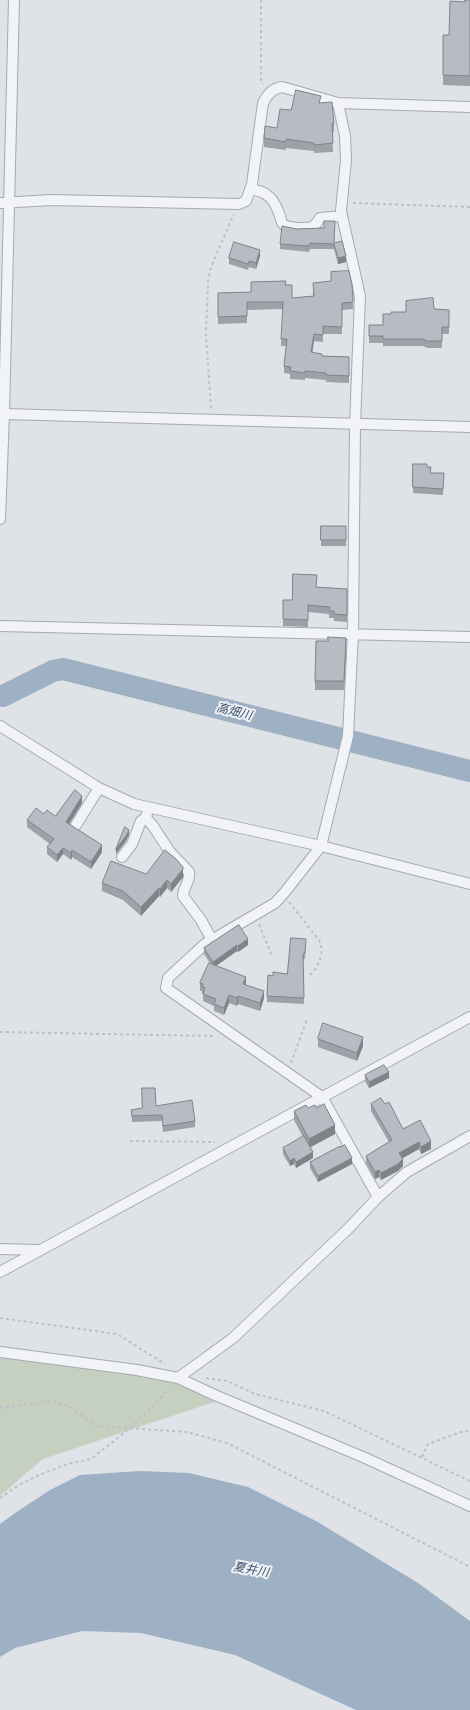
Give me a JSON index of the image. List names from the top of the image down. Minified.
{"water":["高畑川","夏井川"]}
